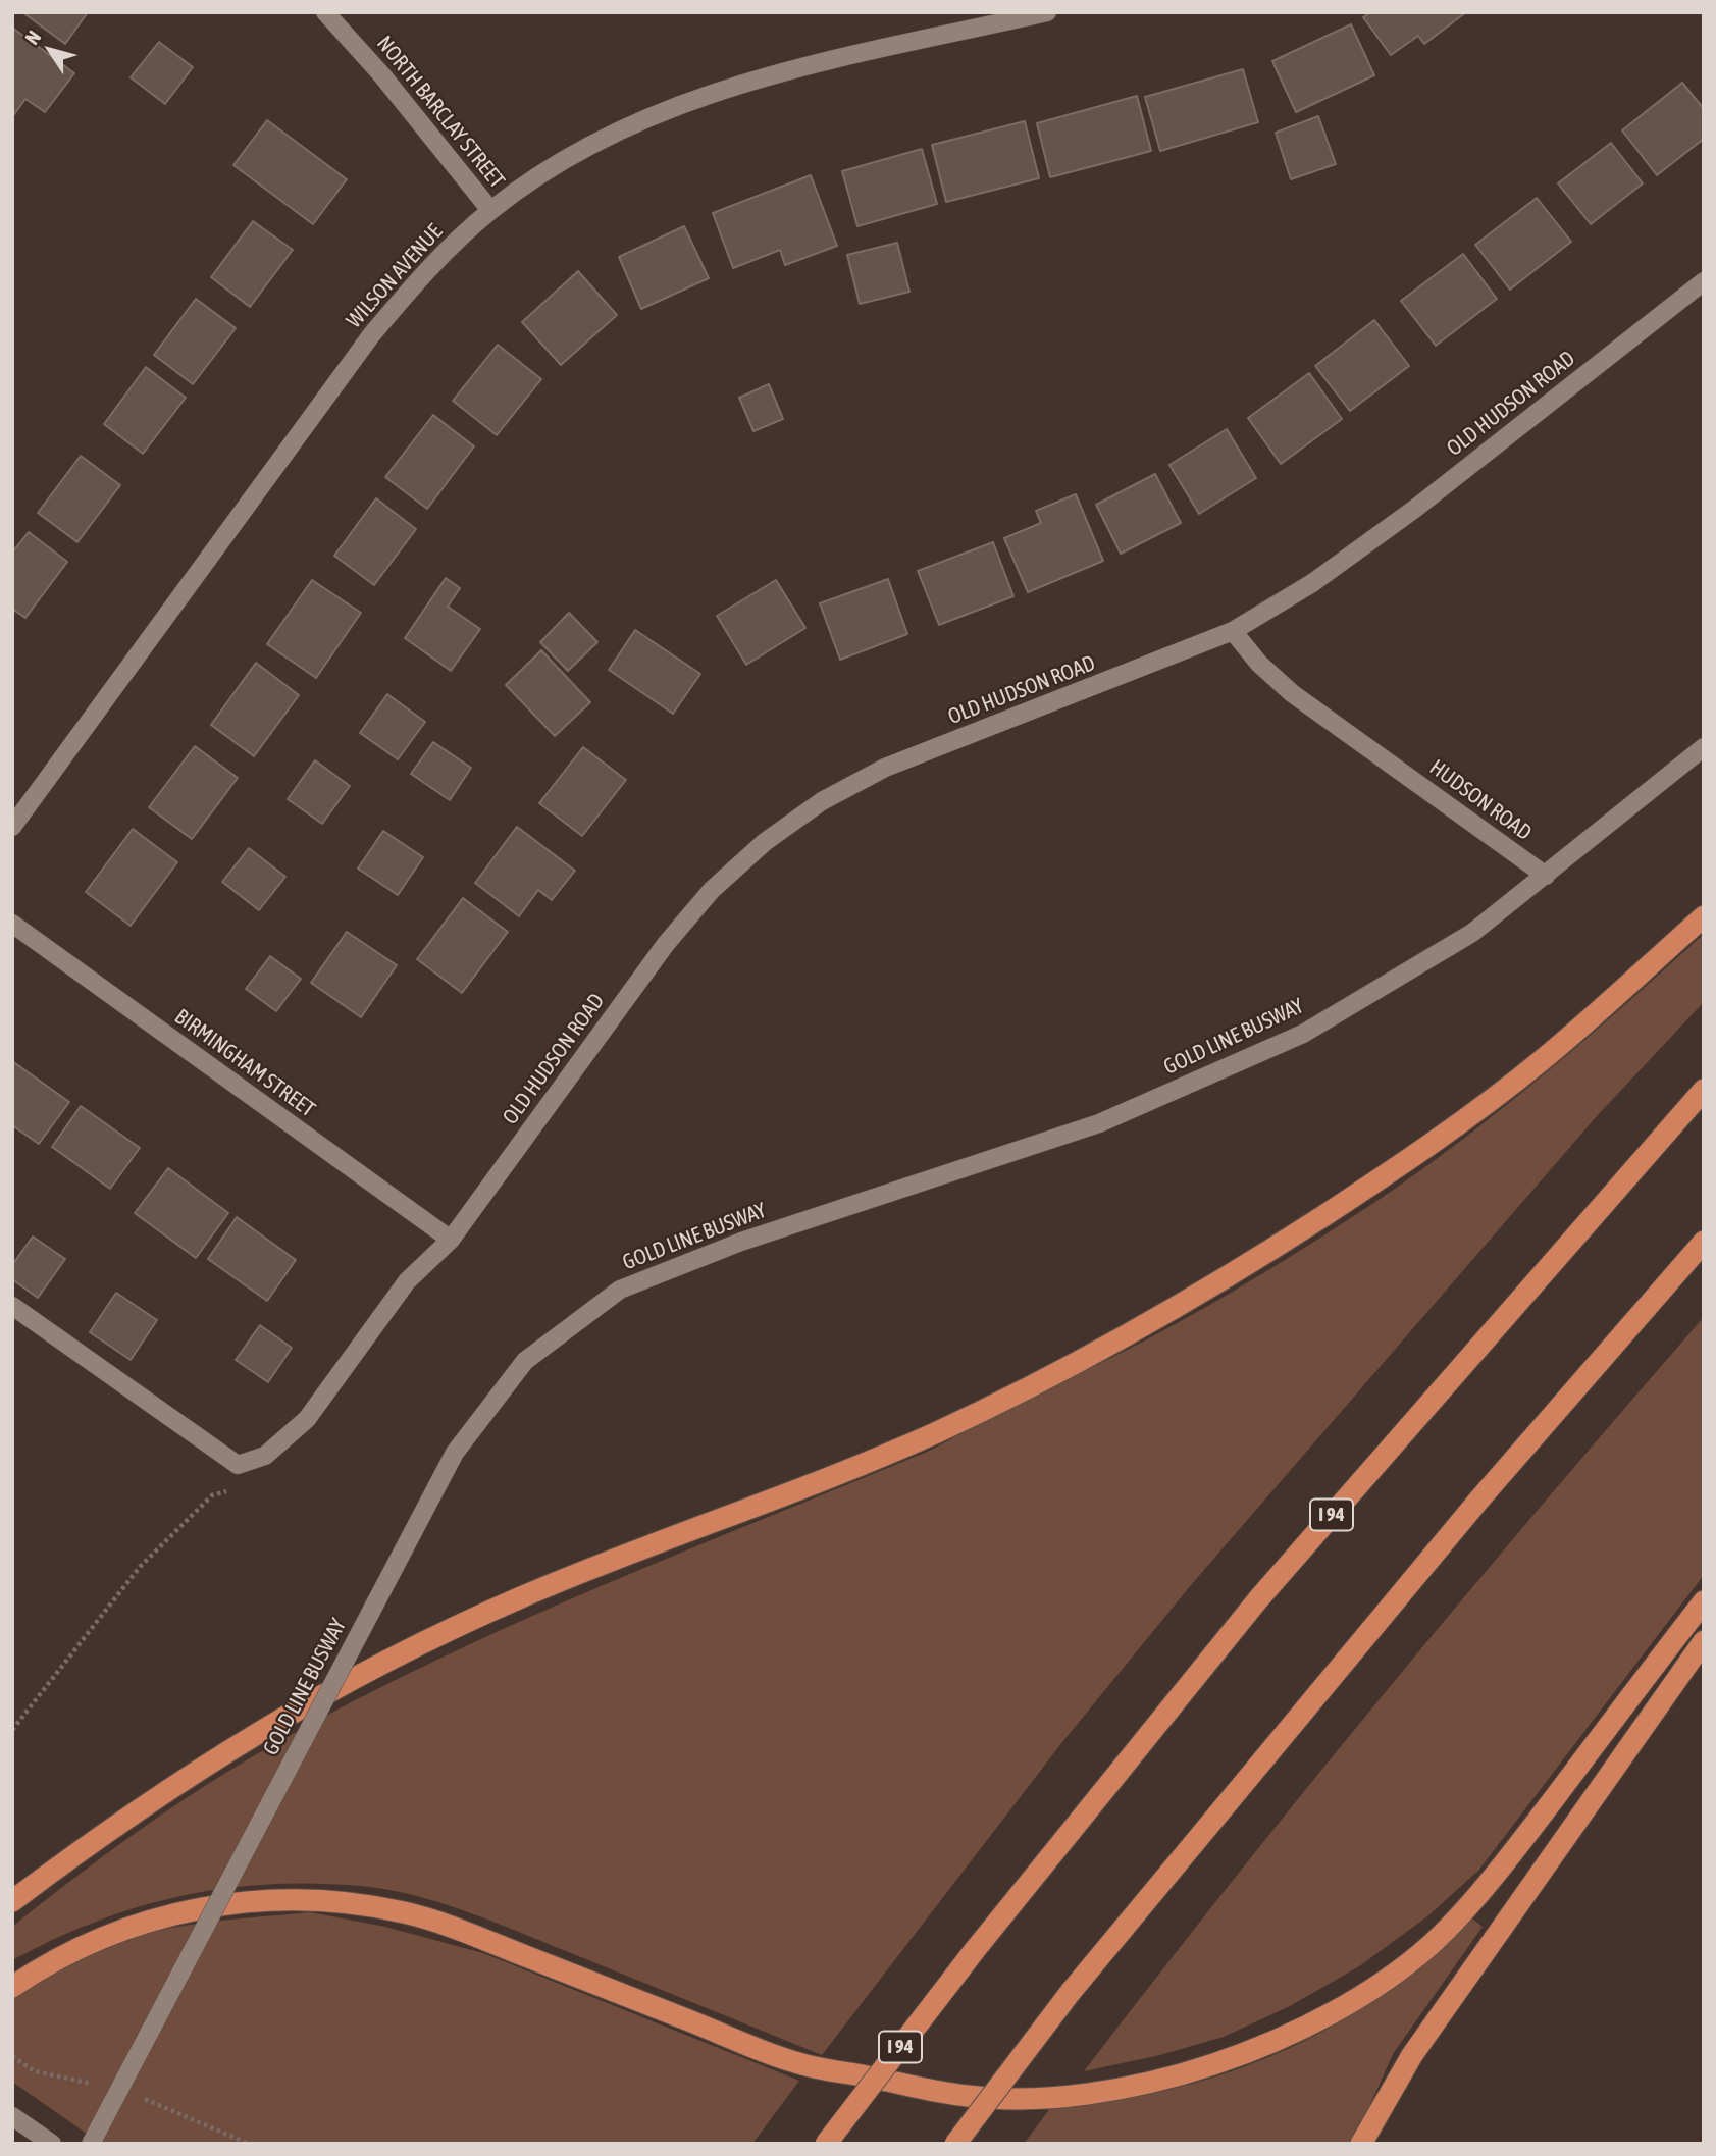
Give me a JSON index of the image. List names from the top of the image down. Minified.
{"streets":{"highway":["I 94"],"street":["NORTH BARCLAY STREET","WILSON AVENUE","OLD HUDSON ROAD","HUDSON ROAD","GOLD LINE BUSWAY","BIRMINGHAM STREET"]},"crossings":[["NORTH BARCLAY STREET","WILSON AVENUE"],["OLD HUDSON ROAD","HUDSON ROAD"],["OLD HUDSON ROAD","BIRMINGHAM STREET"],["HUDSON ROAD","GOLD LINE BUSWAY"]],"north":"top left"}
